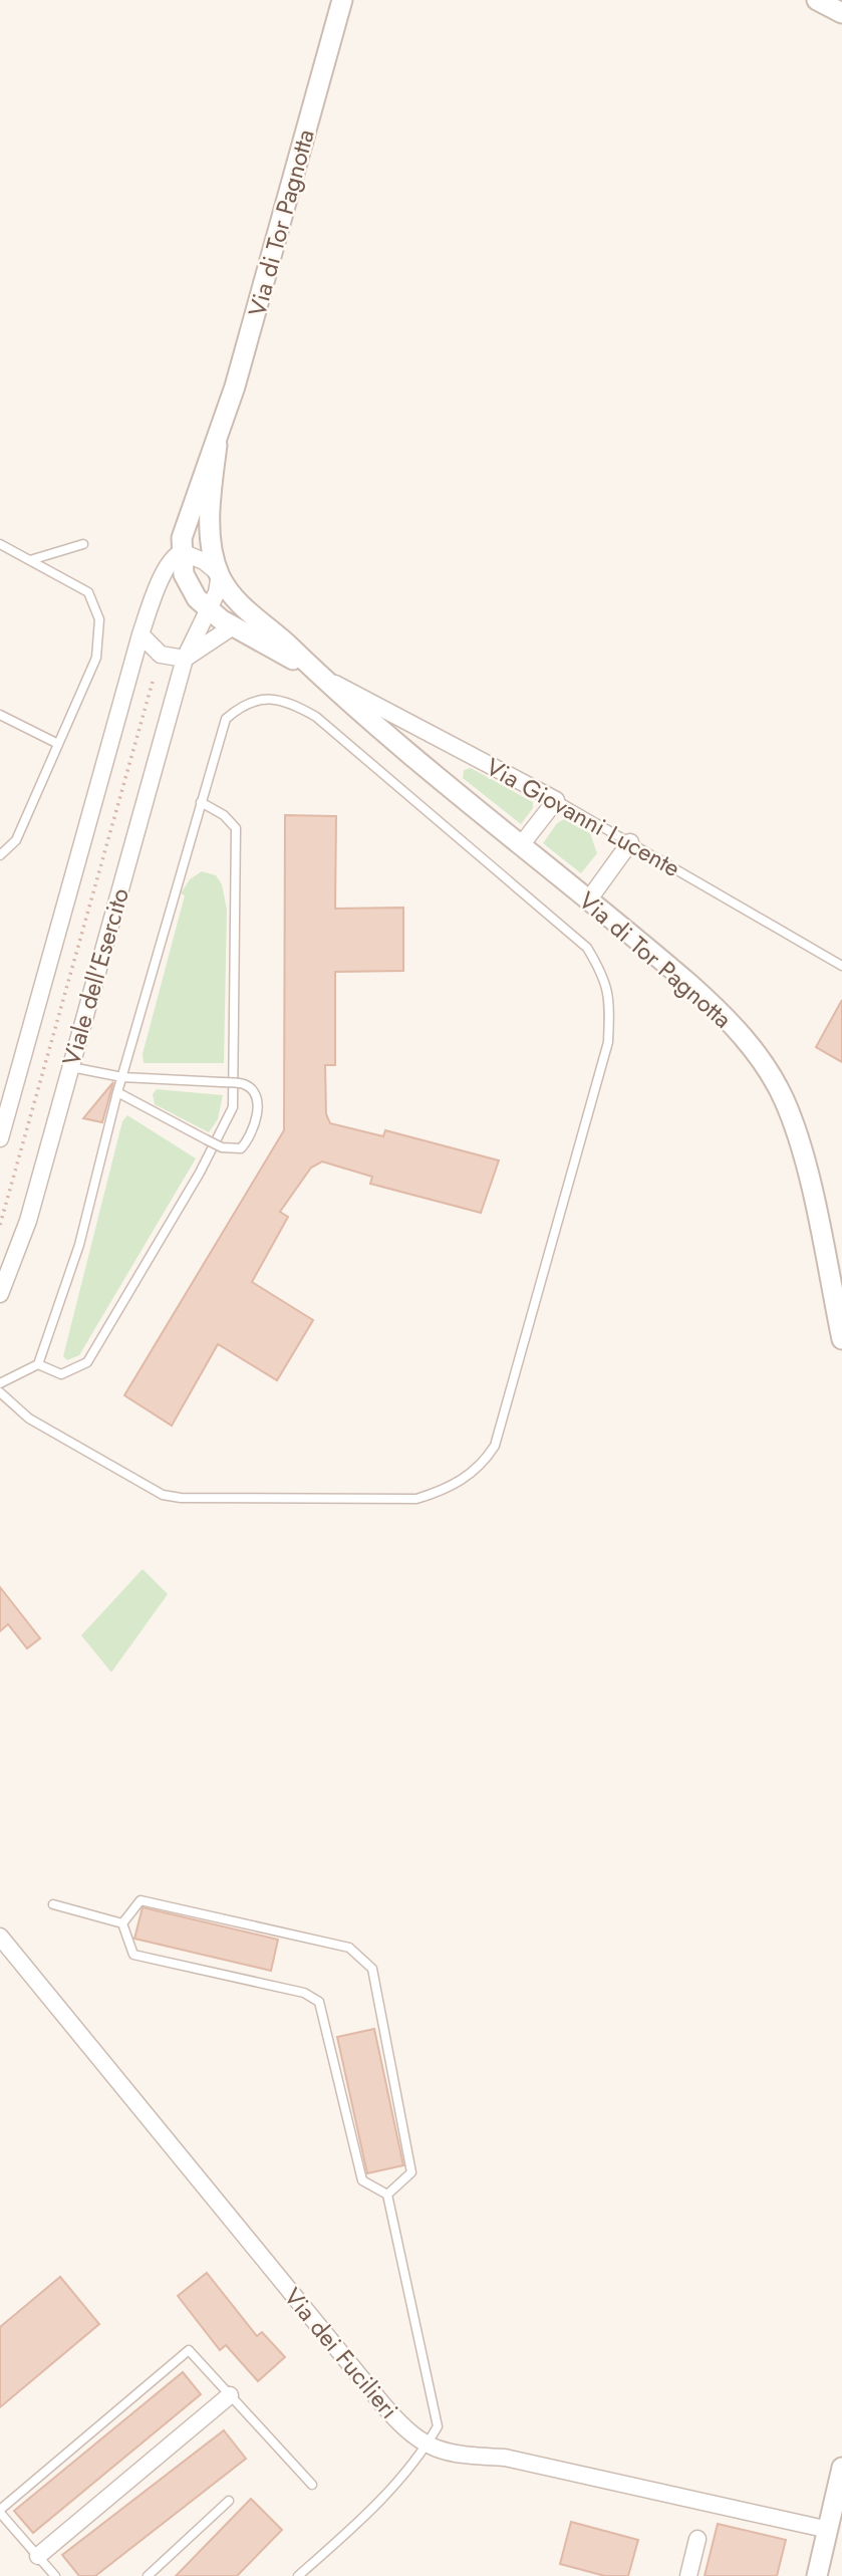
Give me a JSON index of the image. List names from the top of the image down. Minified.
{"streets":{"street":["Via di Tor Pagnotta","Via Giovanni Lucente","Viale dell'Esercito","Via dei Fucilieri"]},"crossings":[["Via di Tor Pagnotta","Via Giovanni Lucente"],["Via di Tor Pagnotta","Viale dell'Esercito"]]}
